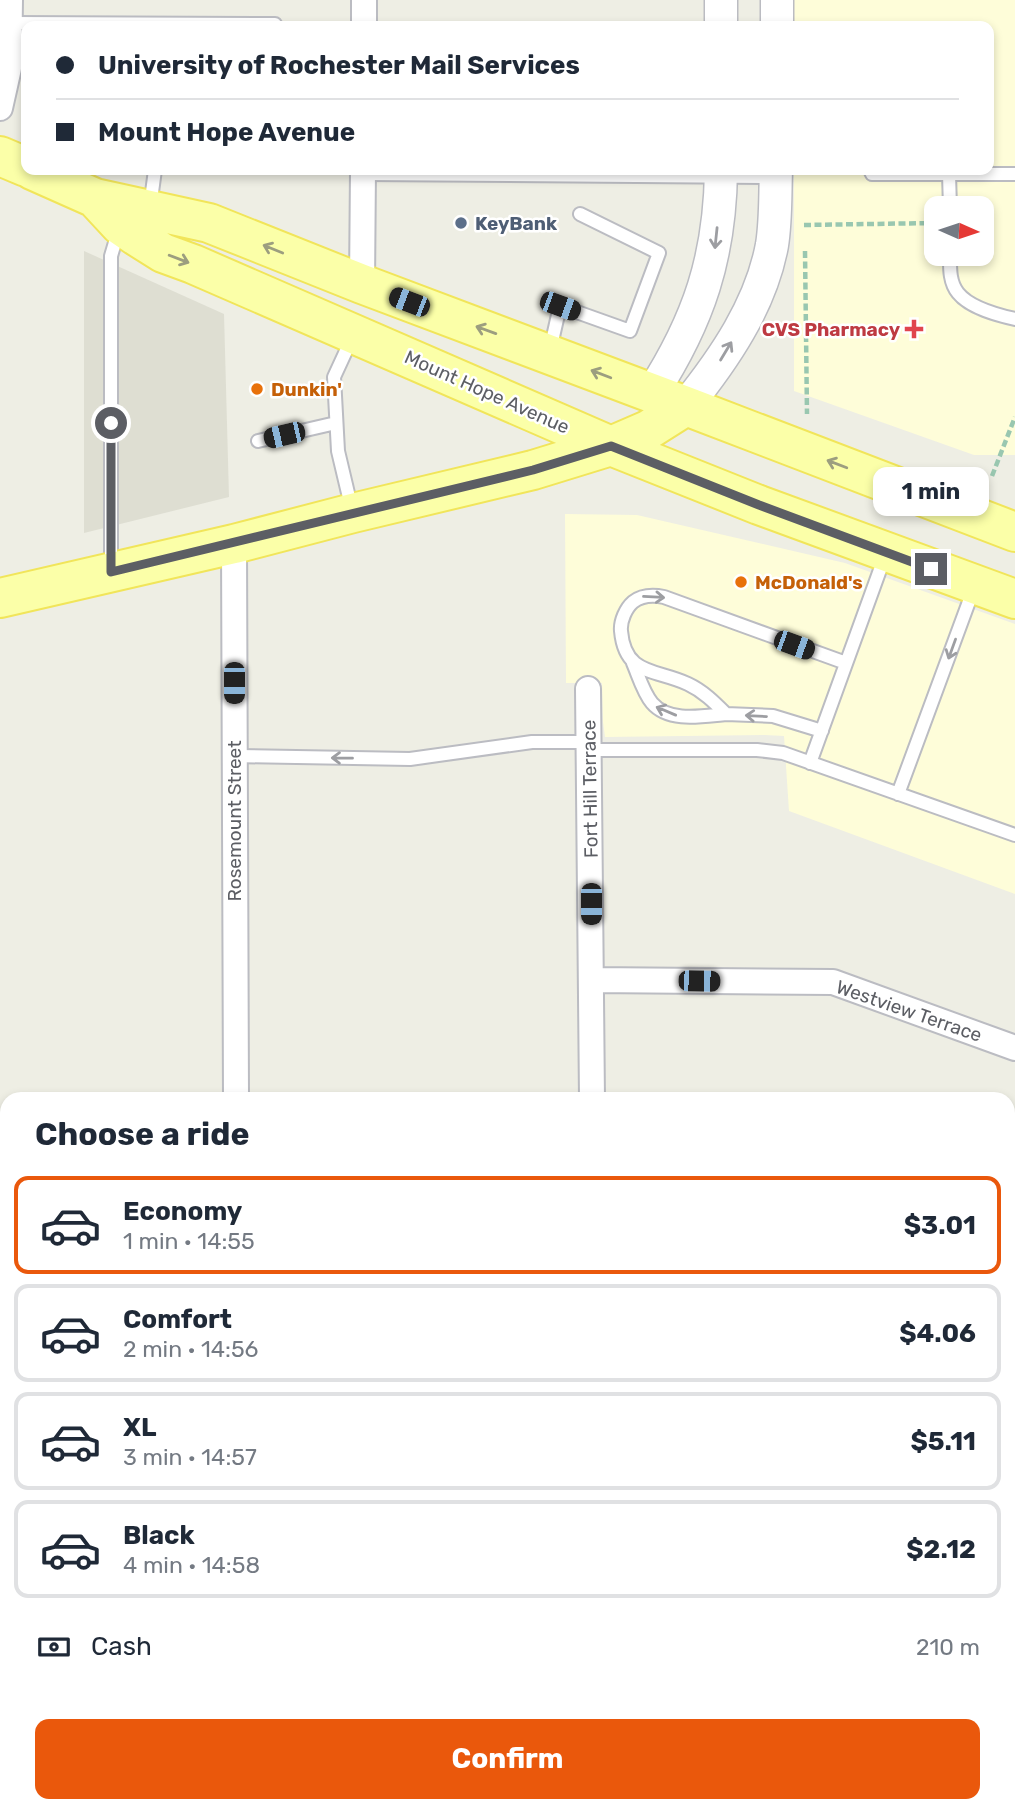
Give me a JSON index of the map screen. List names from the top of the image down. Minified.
{"streets":{"main road":["Mount Hope Avenue"],"street":["Fort Hill Terrace","Rosemount Street","Westview Terrace"]},"crossings":[["Fort Hill Terrace","Westview Terrace"]],"places":{"other":["KeyBank","Dunkin'","McDonald's"],"health":["CVS Pharmacy"]},"north":"right","page":{"banner":["University of Rochester Mail Services","Mount Hope Avenue"],"bubble":"1 min","heading":"Choose a ride","list":[{"name":"Economy","note":"1 min · 14:55","value":"$3.01"},{"name":"Comfort","note":"2 min · 14:56","value":"$4.06"},{"name":"XL","note":"3 min · 14:57","value":"$5.11"},{"name":"Black","note":"4 min · 14:58","value":"$2.12"}],"pay":["Cash","210 m"],"buttons":"Confirm"}}
